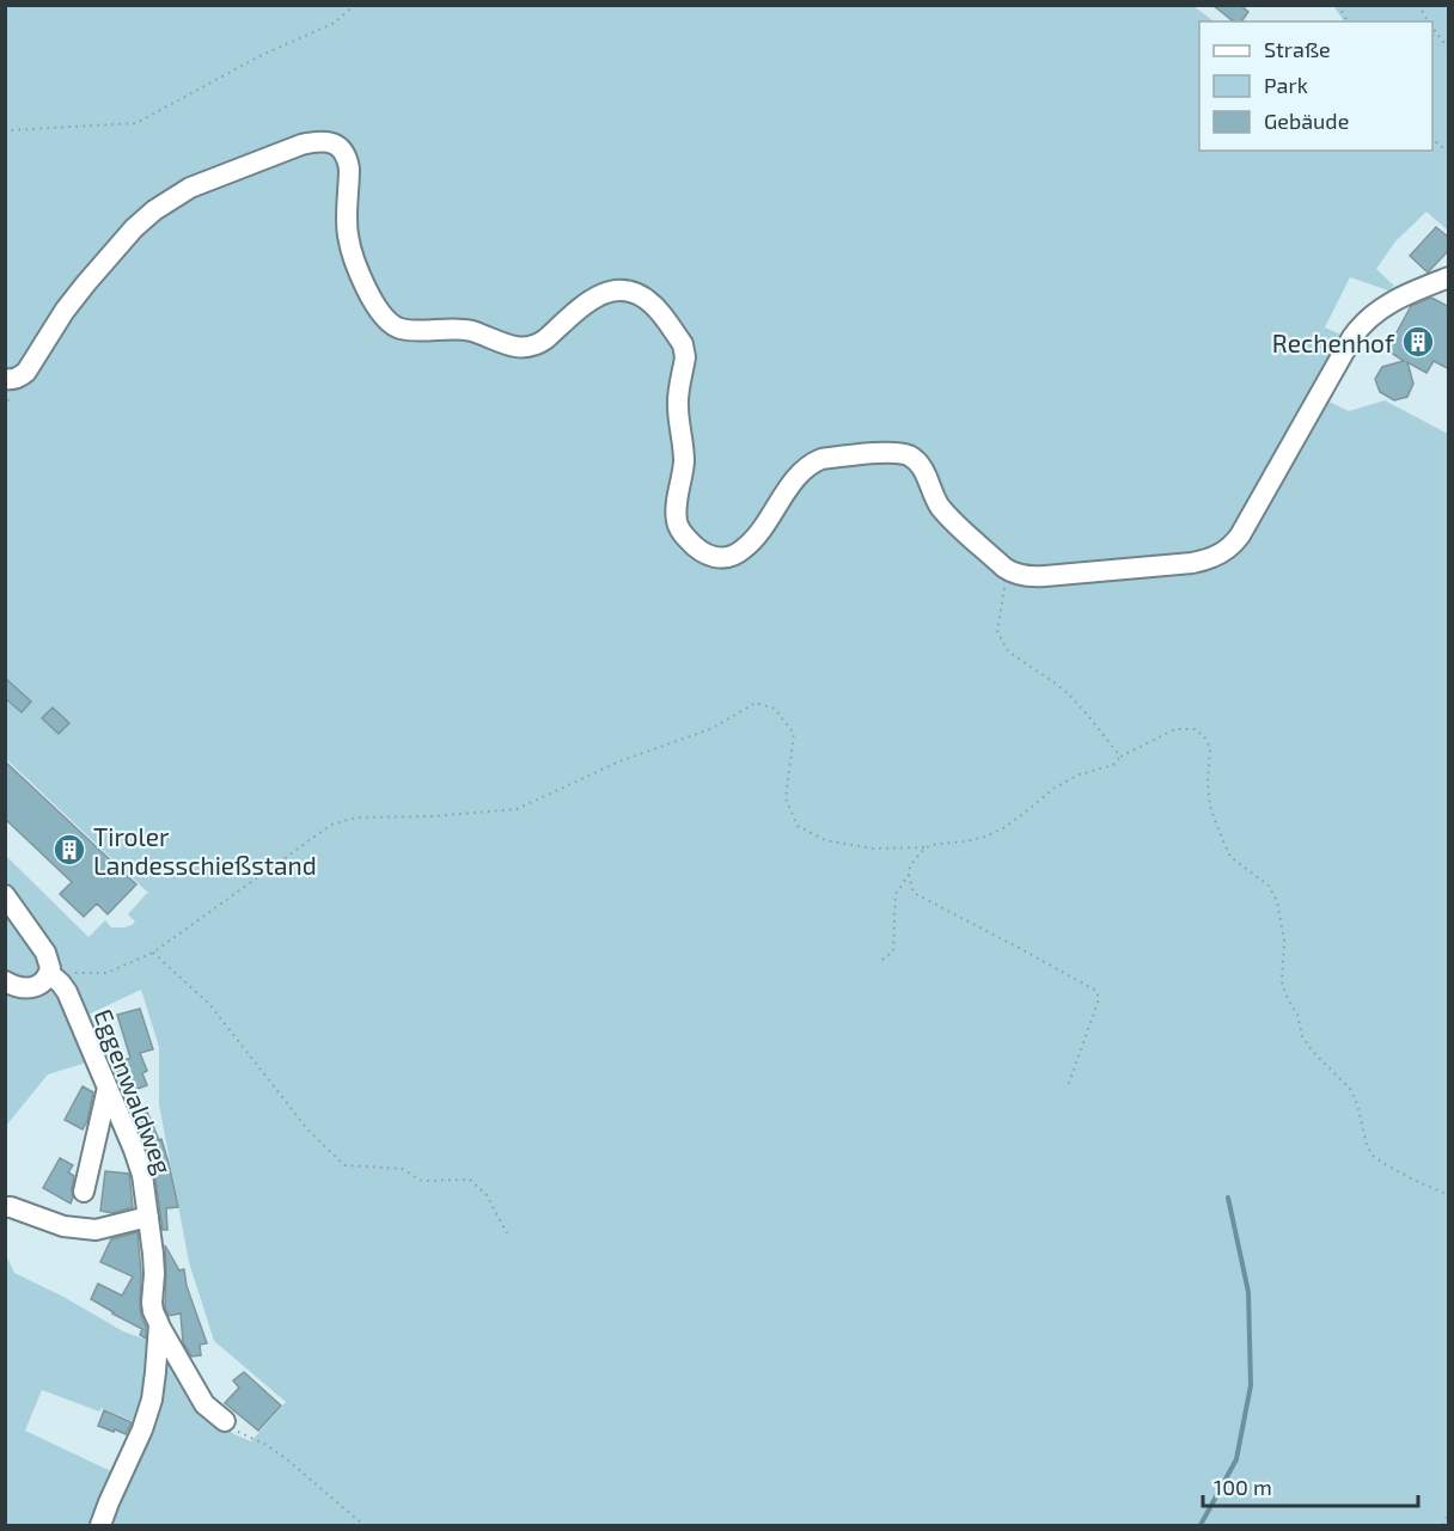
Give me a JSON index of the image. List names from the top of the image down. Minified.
{"streets":{"street":["Eggenwaldweg"]},"places":{"building":["Rechenhof","Tiroler Landesschießstand"]},"legend":["Straße","Park","Gebäude"],"scale_bar":"100 m"}
